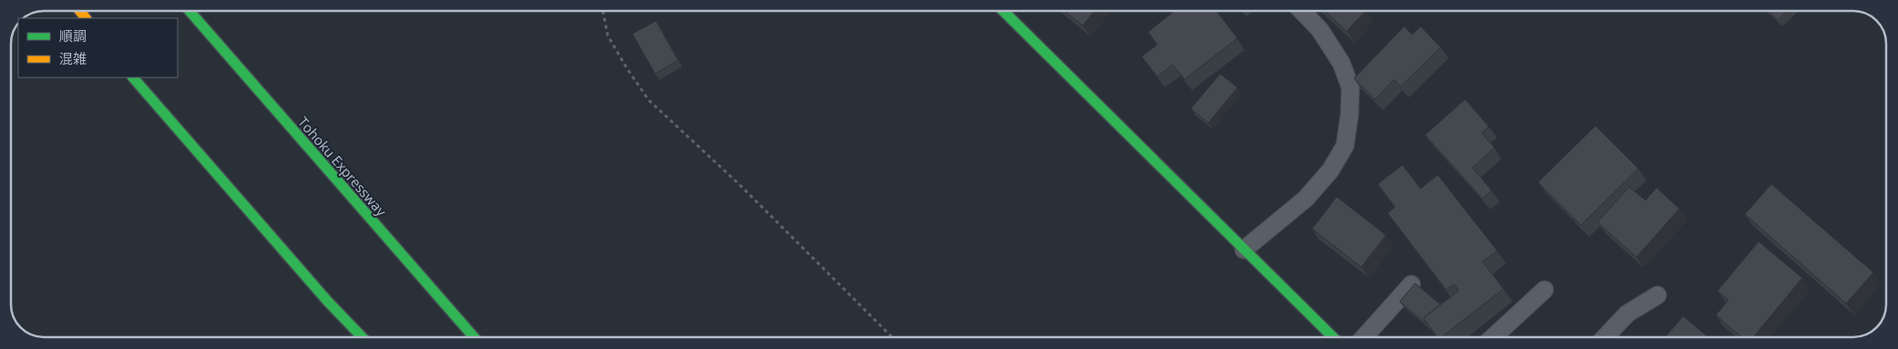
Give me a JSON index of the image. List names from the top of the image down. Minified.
{"streets":{"main road":["Tohoku Expressway"]},"legend":["順調","混雑"]}
